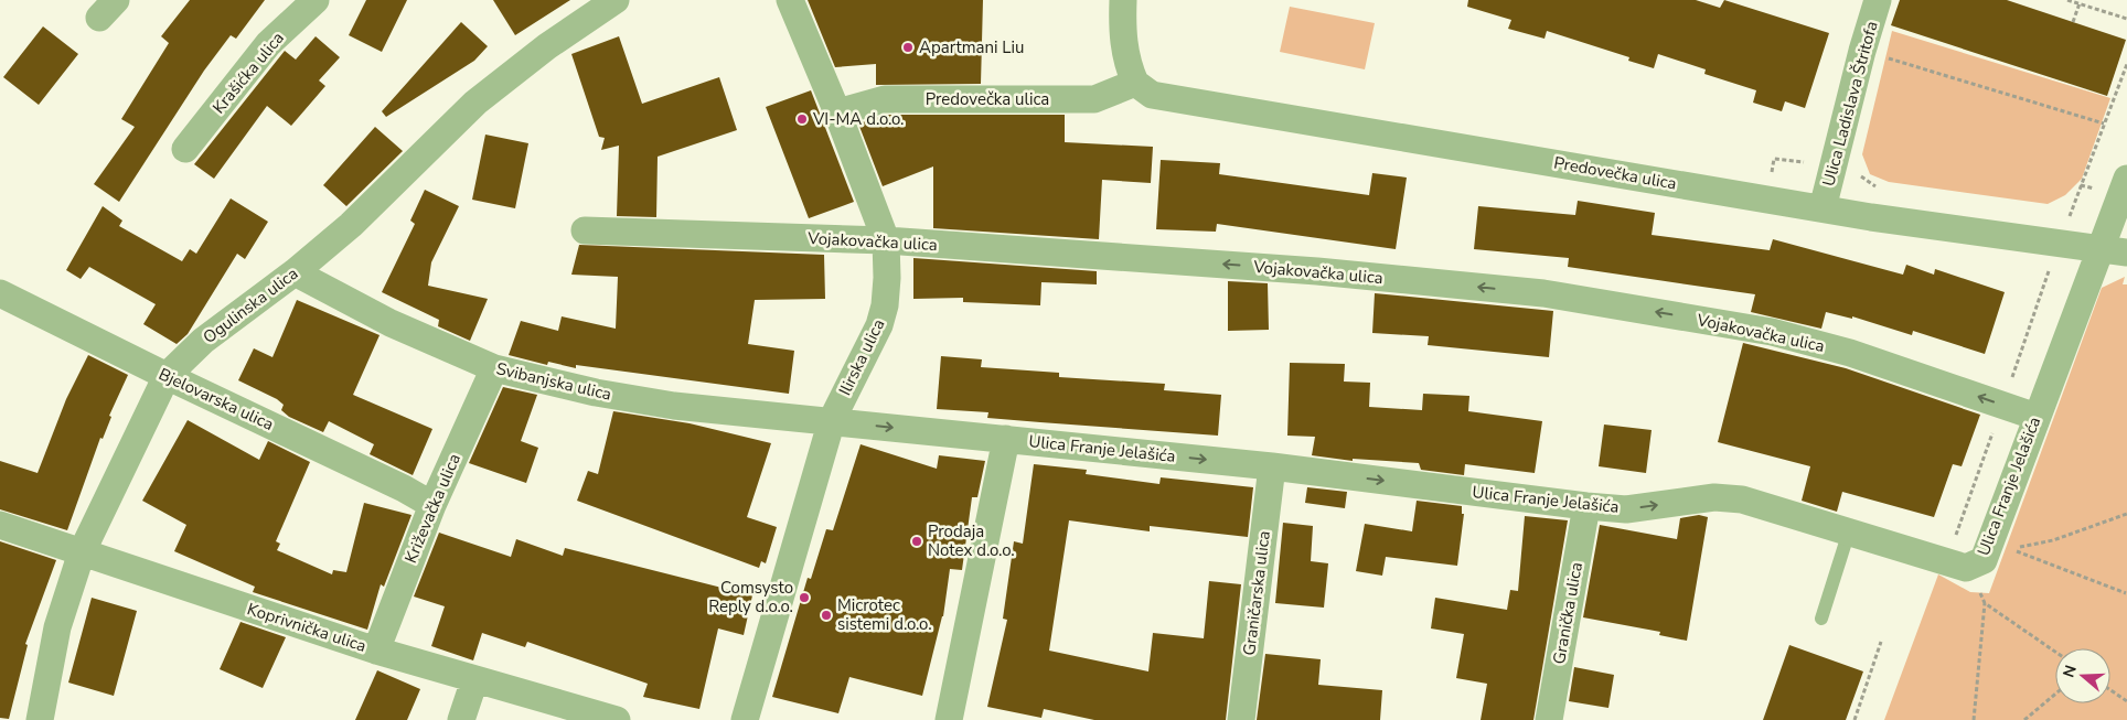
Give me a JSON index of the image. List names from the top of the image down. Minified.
{"streets":{"street":["Krašićka ulica","Predovečka ulica","Ulica Ladislava Štritofa","Vojakovačka ulica","Ogulinska ulica","Ilirska ulica","Svibanjska ulica","Bjelovarska ulica","Ulica Franje Jelašića","Križevačka ulica","Graničarska ulica","Granička ulica","Koprivnička ulica"]},"crossings":[["Predovečka ulica","Ulica Ladislava Štritofa"],["Predovečka ulica","Ilirska ulica"],["Predovečka ulica","Ulica Franje Jelašića"],["Vojakovačka ulica","Ilirska ulica"],["Vojakovačka ulica","Ulica Franje Jelašića"],["Ogulinska ulica","Svibanjska ulica"],["Ogulinska ulica","Bjelovarska ulica"],["Ogulinska ulica","Koprivnička ulica"],["Ilirska ulica","Svibanjska ulica"],["Ilirska ulica","Ulica Franje Jelašića"],["Svibanjska ulica","Ulica Franje Jelašića"],["Svibanjska ulica","Križevačka ulica"],["Bjelovarska ulica","Križevačka ulica"],["Ulica Franje Jelašića","Graničarska ulica"],["Ulica Franje Jelašića","Granička ulica"],["Križevačka ulica","Koprivnička ulica"]],"one_way":["Vojakovačka ulica","Ulica Franje Jelašića"],"places":["Apartmani Liu","VI-MA d.o.o.","Prodaja Notex d.o.o.","Comsysto Reply d.o.o.","Microtec sistemi d.o.o."],"north":"left"}
